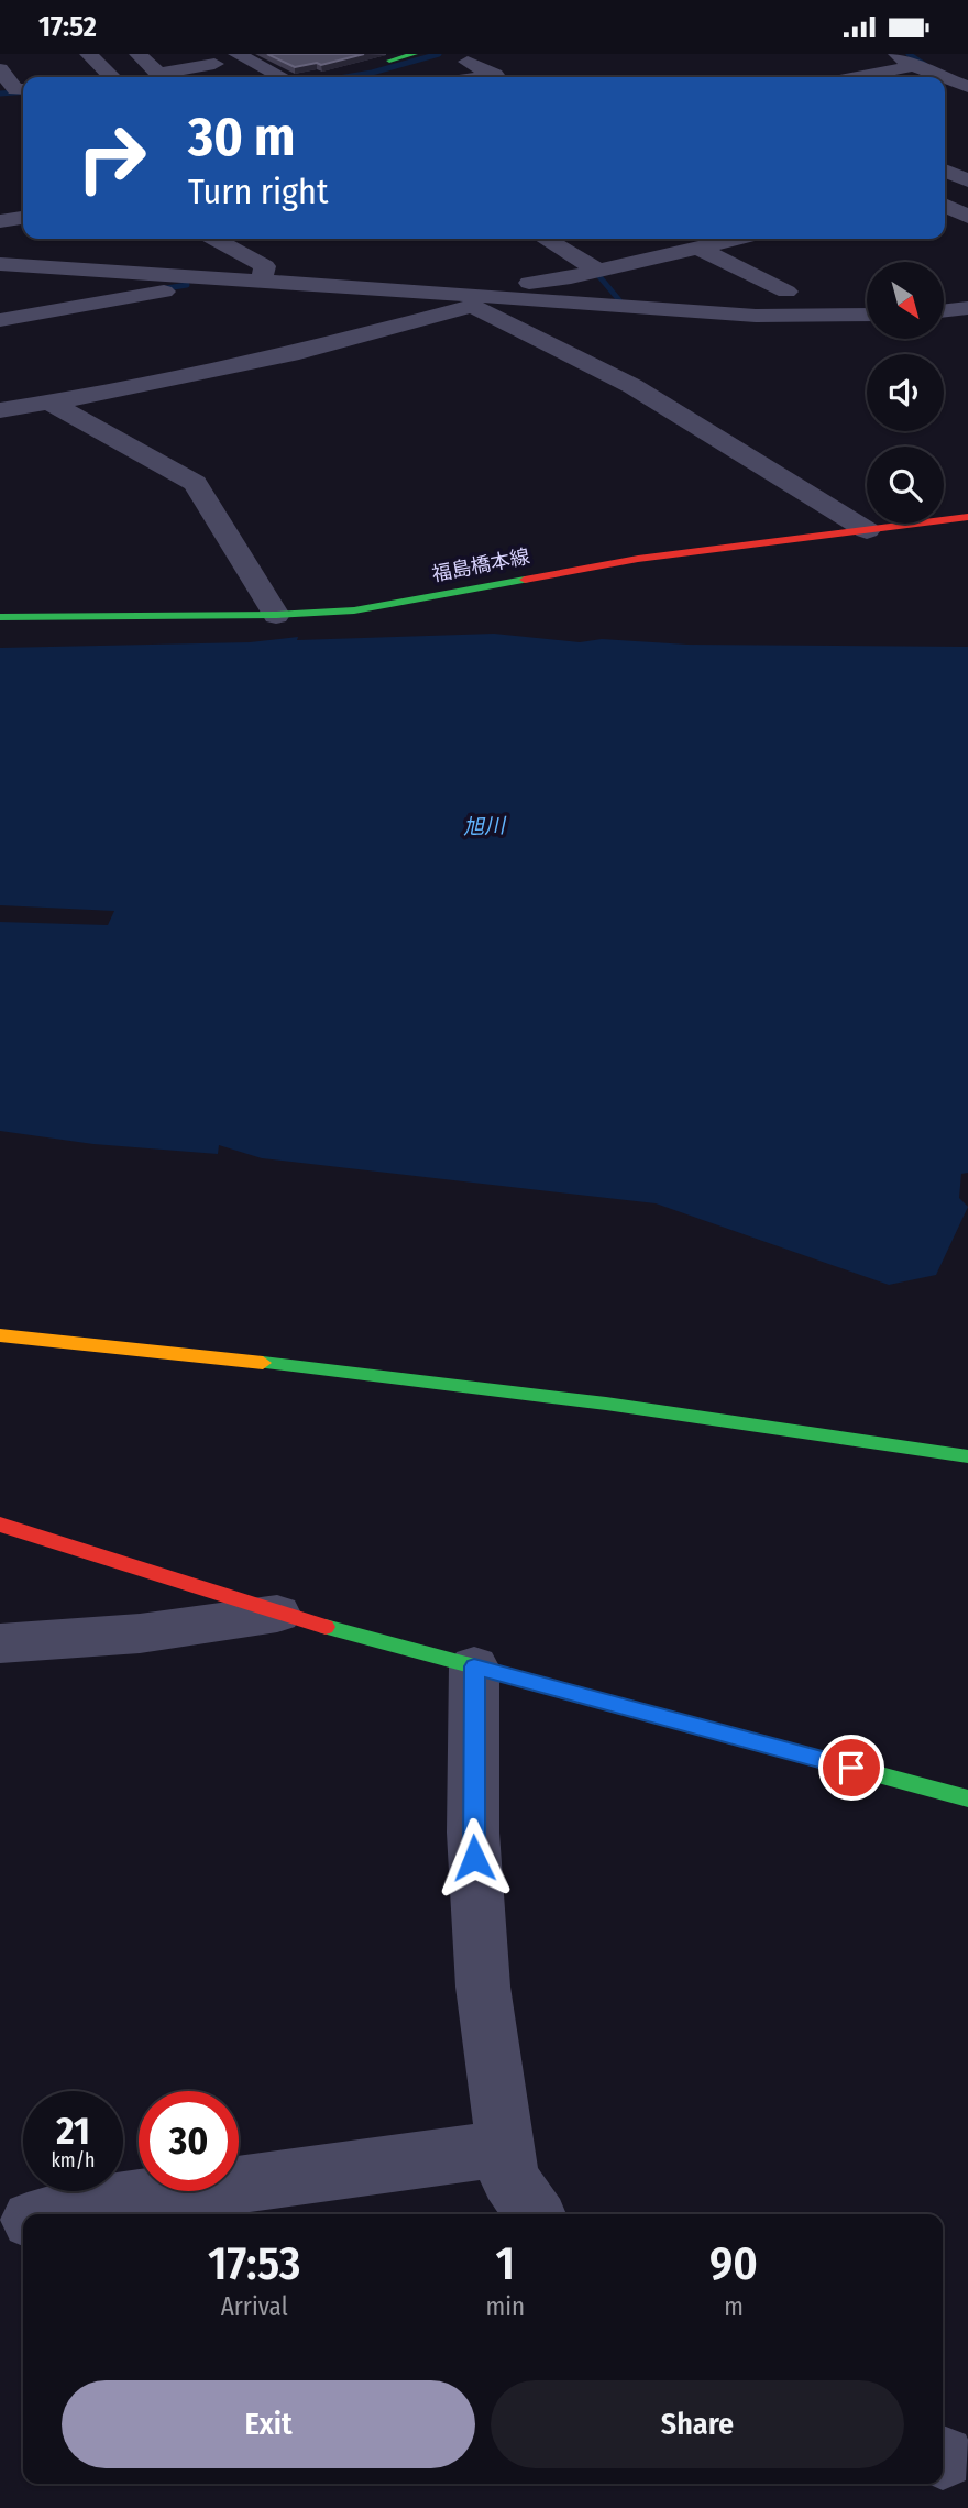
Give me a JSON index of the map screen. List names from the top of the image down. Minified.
{"streets":{"street":["福島橋本線"]},"water":["旭川"],"north":"bottom right","page":{"status":"17:52","turn":["30 m","Turn right"],"speed":"21 km/h","limit":"30","eta":["17:53","Arrival","1","min","90","m"],"buttons":["Exit","Share"]}}
